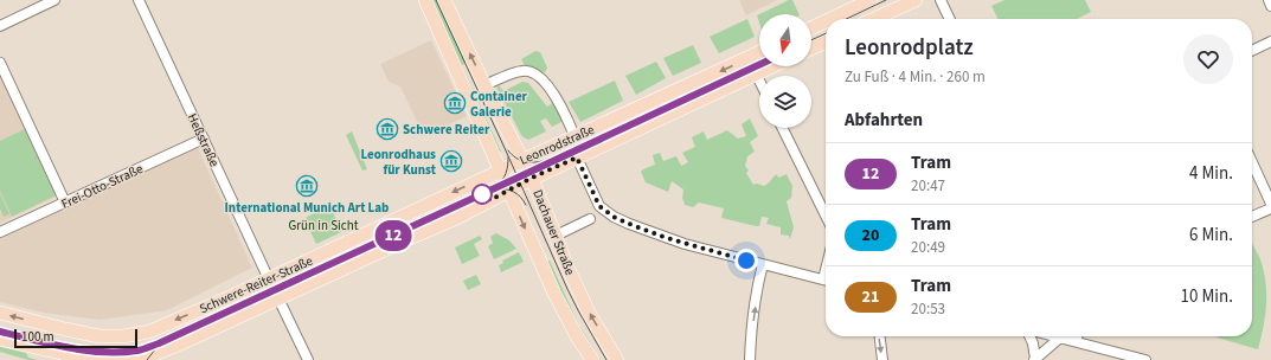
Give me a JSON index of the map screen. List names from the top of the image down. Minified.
{"streets":{"main road":["Leonrodstraße","Dachauer Straße","Schwere-Reiter-Straße"],"street":["Heßstraße","Frei-Otto-Straße"]},"crossings":[["Heßstraße","Frei-Otto-Straße"],["Heßstraße","Schwere-Reiter-Straße"],["Leonrodstraße","Dachauer Straße"],["Leonrodstraße","Schwere-Reiter-Straße"],["Dachauer Straße","Schwere-Reiter-Straße"]],"parks":["Grün in Sicht"],"places":{"museum":["Container Galerie","Schwere Reiter","Leonrodhaus für Kunst","International Munich Art Lab"]},"lines":["tram line 12"],"scale_bar":"100 m","north":"bottom","page":{"on_map":"12","heading":[["Leonrodplatz","Zu Fuß · 4 Min. · 260 m"],"Abfahrten"],"list":[{"mark":"12","name":"Tram","note":"20:47","value":"4 Min."},{"mark":"20","name":"Tram","note":"20:49","value":"6 Min."},{"mark":"21","name":"Tram","note":"20:53","value":"10 Min."}],"scale":"100 m"}}
